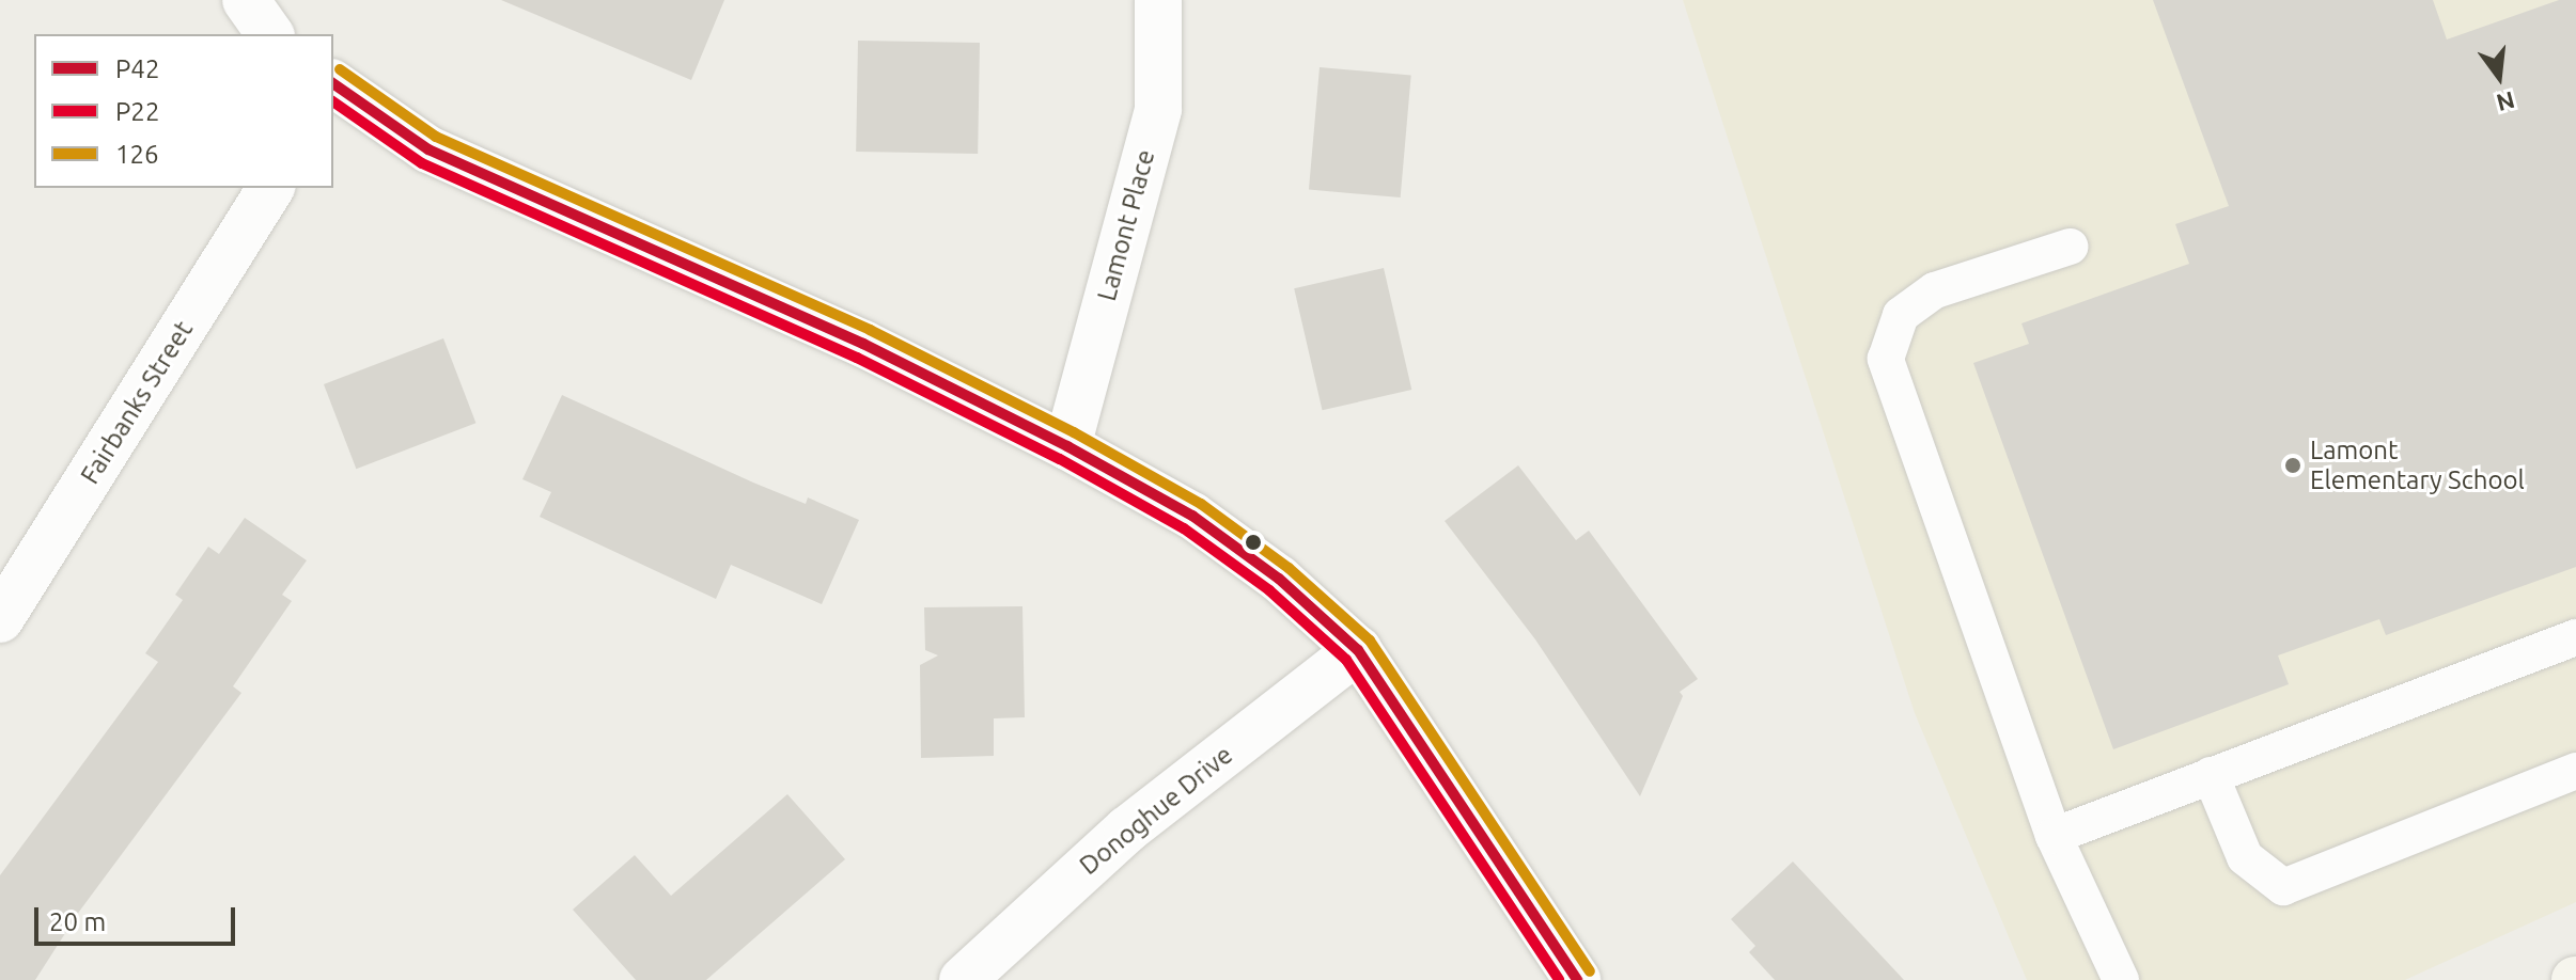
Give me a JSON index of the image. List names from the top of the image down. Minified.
{"streets":{"street":["Lamont Place","Fairbanks Street","Donoghue Drive"]},"places":["Lamont Elementary School"],"lines":["transit line 126","transit line P42","transit line P22"],"legend":["P42","P22","126"],"scale_bar":"20 m","north":"bottom"}
